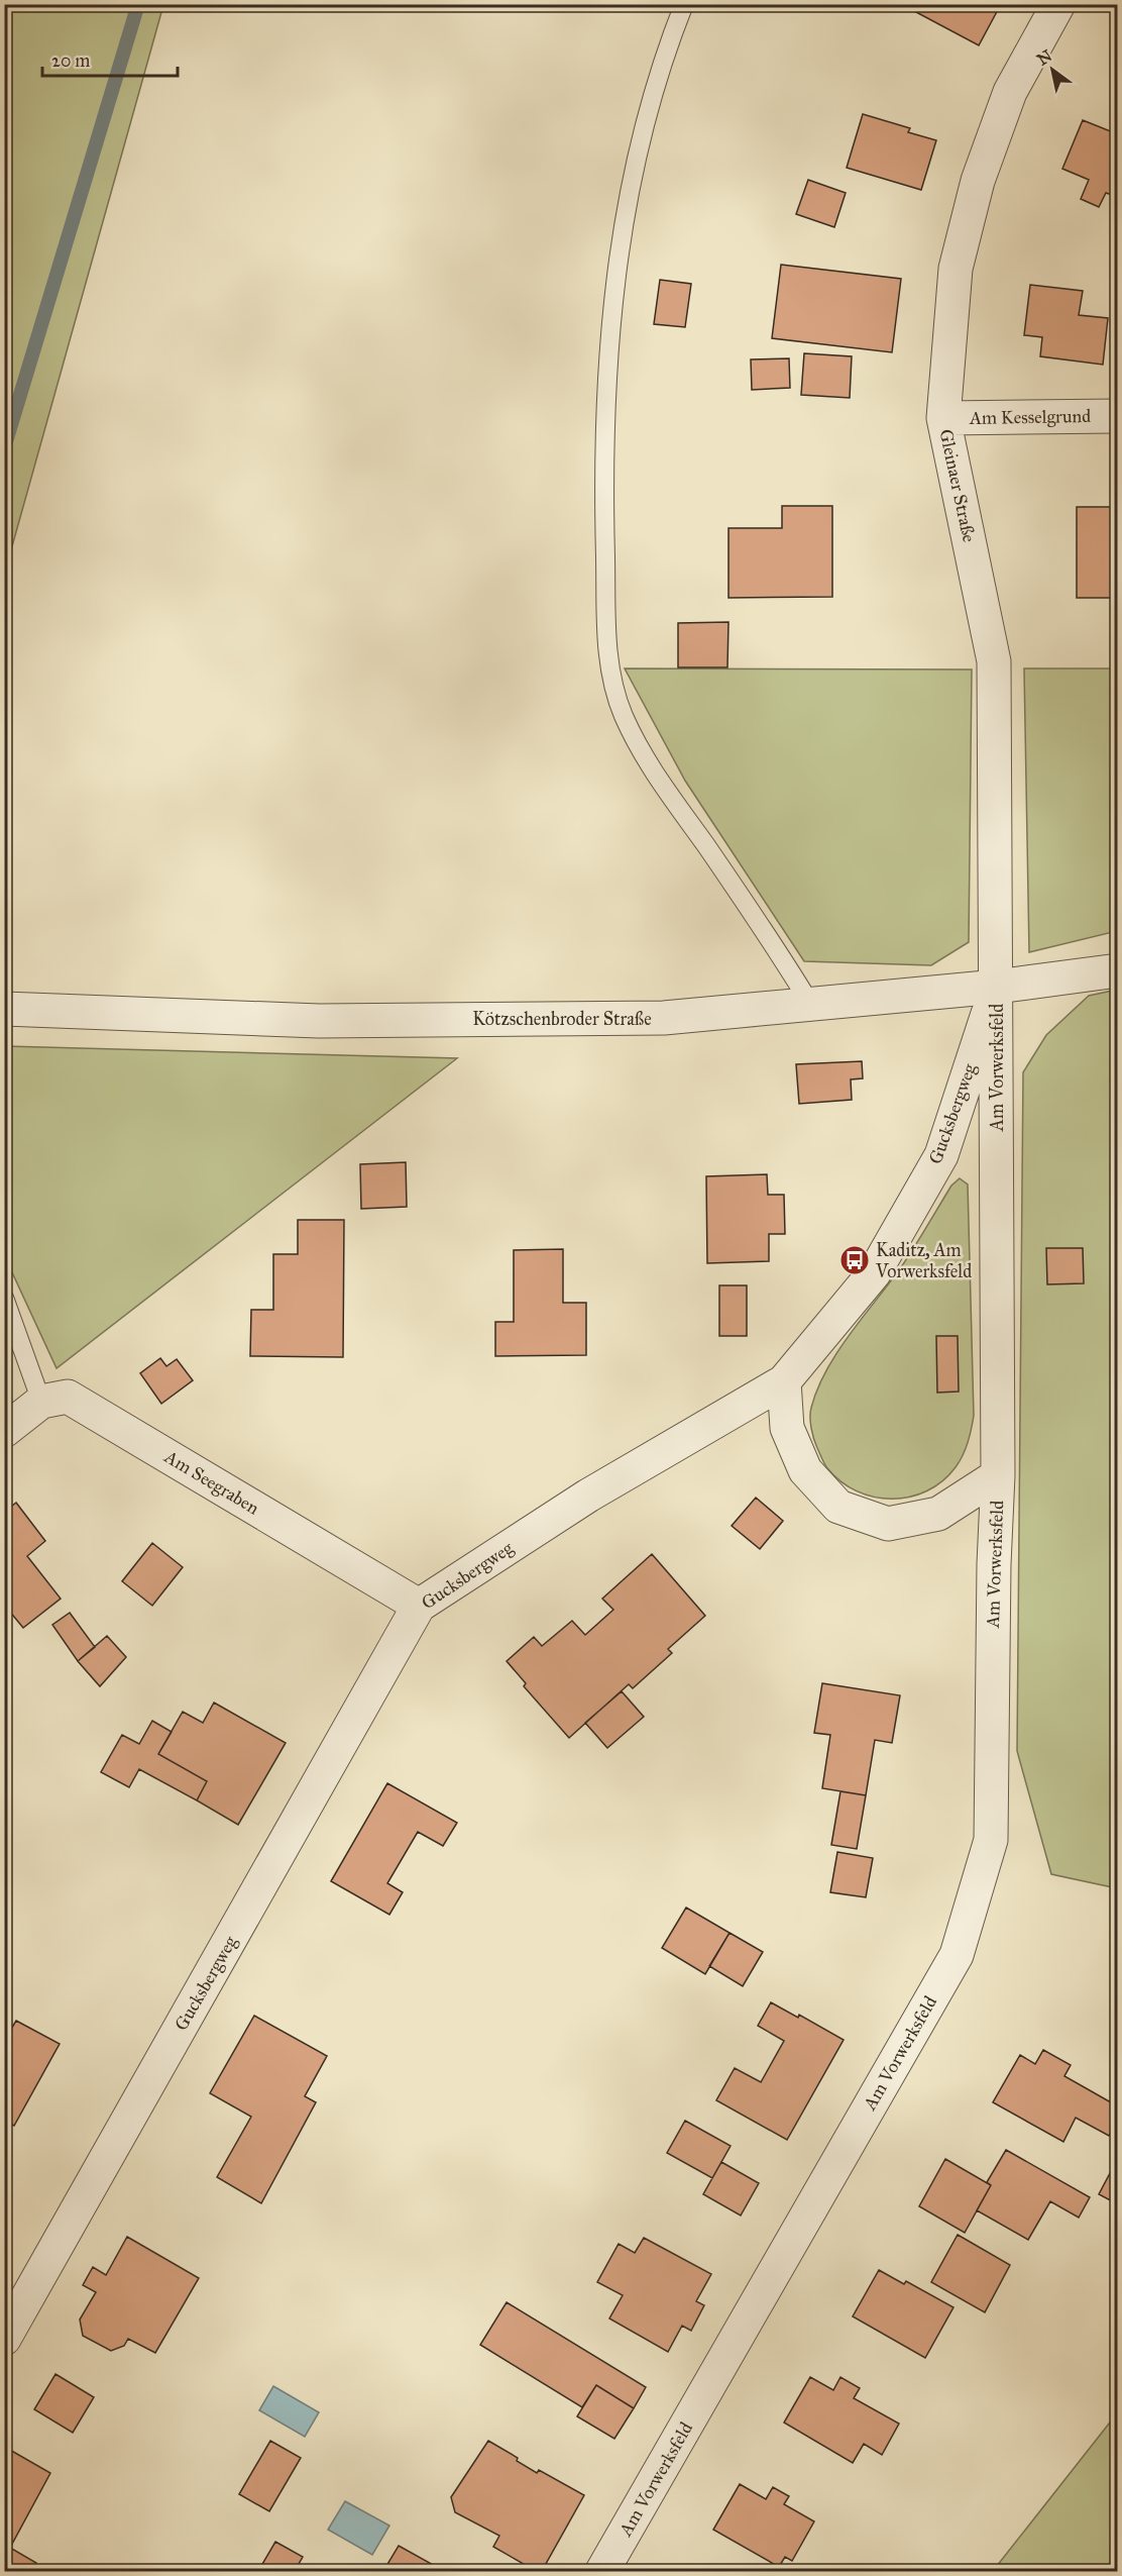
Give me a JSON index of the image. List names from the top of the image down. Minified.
{"streets":{"street":["Am Kesselgrund","Gleinaer Straße","Kötzschenbroder Straße","Am Vorwerksfeld","Gucksbergweg","Am Seegraben"]},"crossings":[["Am Kesselgrund","Gleinaer Straße"],["Gleinaer Straße","Kötzschenbroder Straße"],["Gleinaer Straße","Am Vorwerksfeld"],["Gleinaer Straße","Gucksbergweg"],["Kötzschenbroder Straße","Am Vorwerksfeld"],["Kötzschenbroder Straße","Gucksbergweg"],["Am Vorwerksfeld","Gucksbergweg"],["Gucksbergweg","Am Seegraben"]],"places":{"bus stop":["Kaditz, Am Vorwerksfeld"]},"scale_bar":"20 m","north":"top left"}
